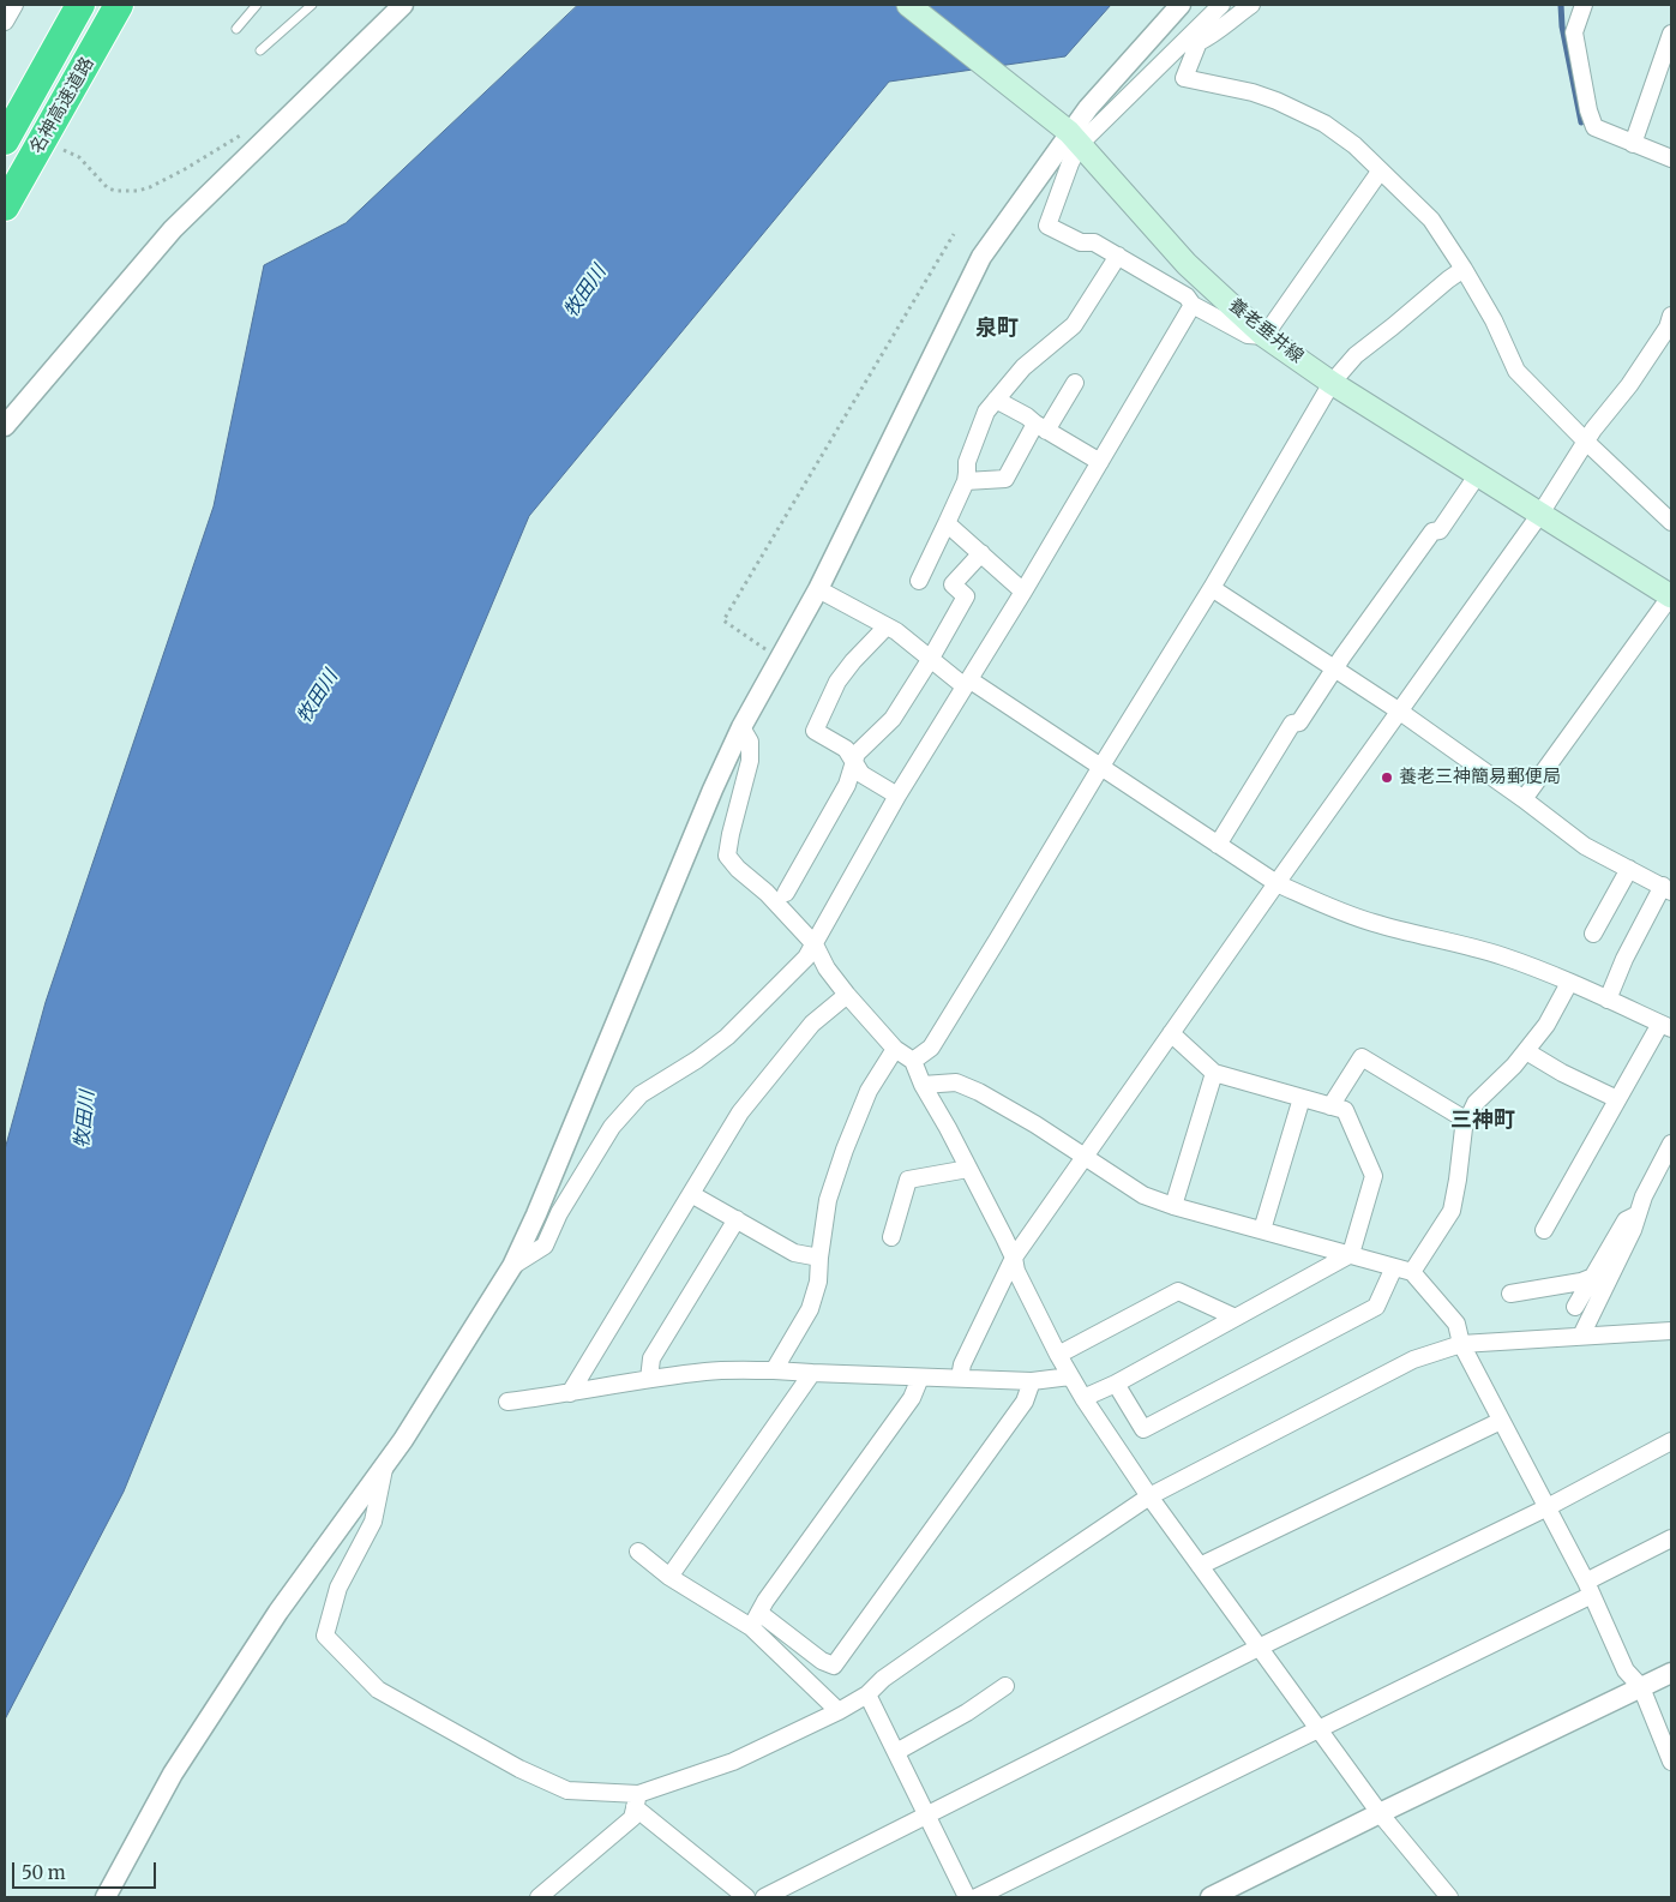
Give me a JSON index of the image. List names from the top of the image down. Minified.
{"streets":{"highway":["名神高速道路"],"main road":["養老垂井線"]},"districts":["泉町","三神町"],"water":["牧田川"],"places":["養老三神簡易郵便局"],"scale_bar":"50 m"}
